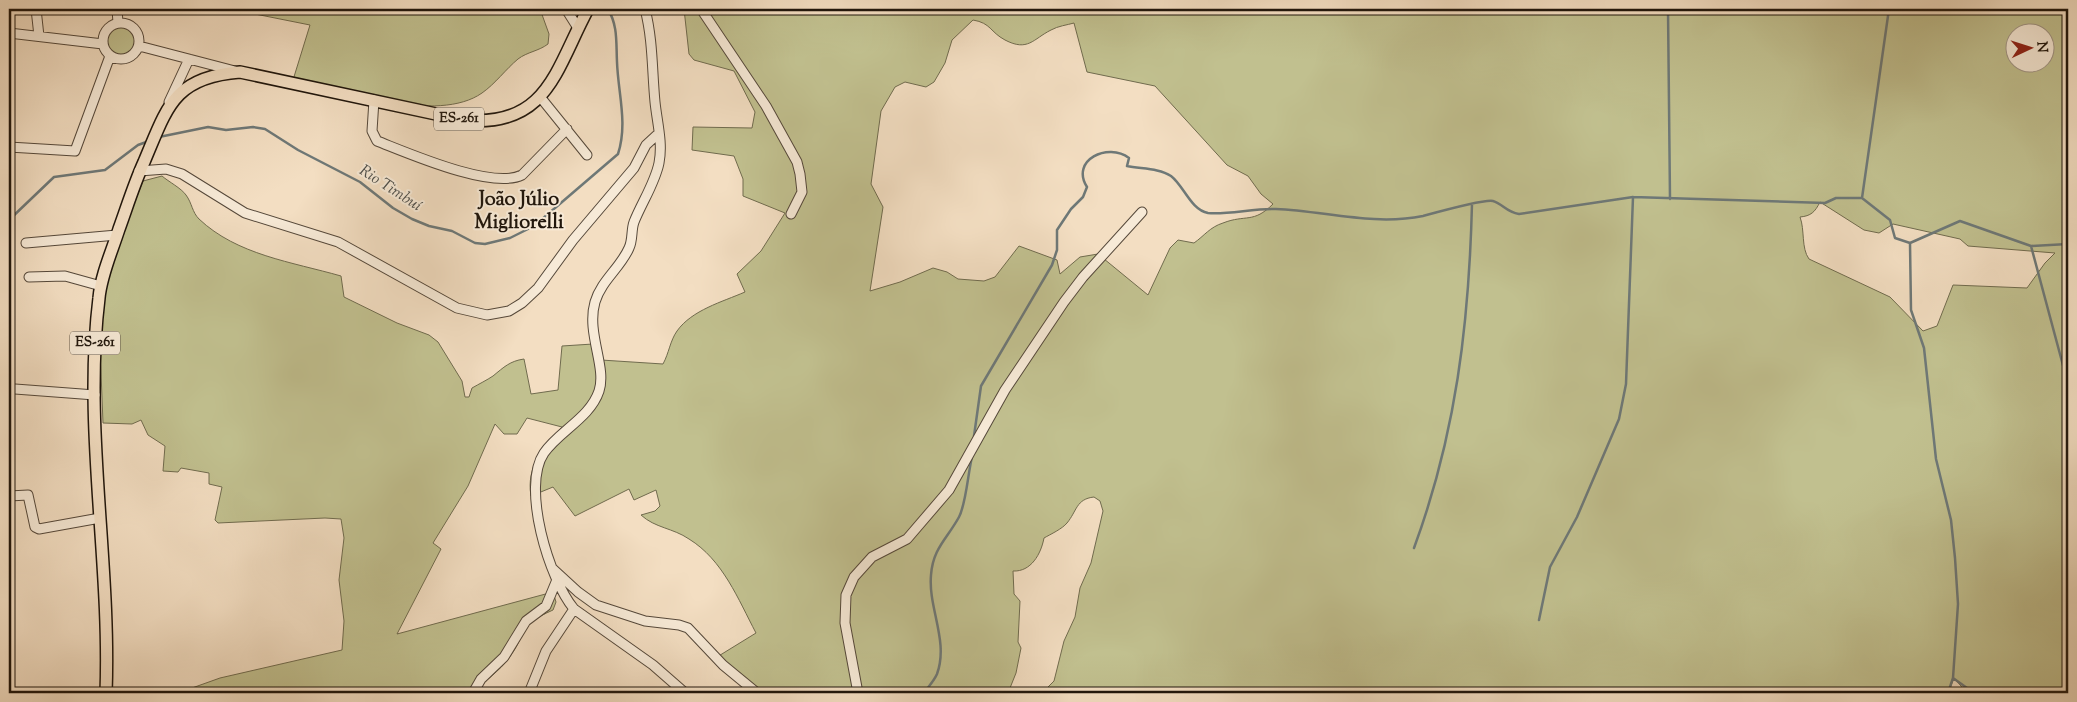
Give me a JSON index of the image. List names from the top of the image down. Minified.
{"streets":{"main road":["ES-261"]},"districts":["João Júlio Migliorelli"],"water":["Rio Timbuí"],"north":"right"}
